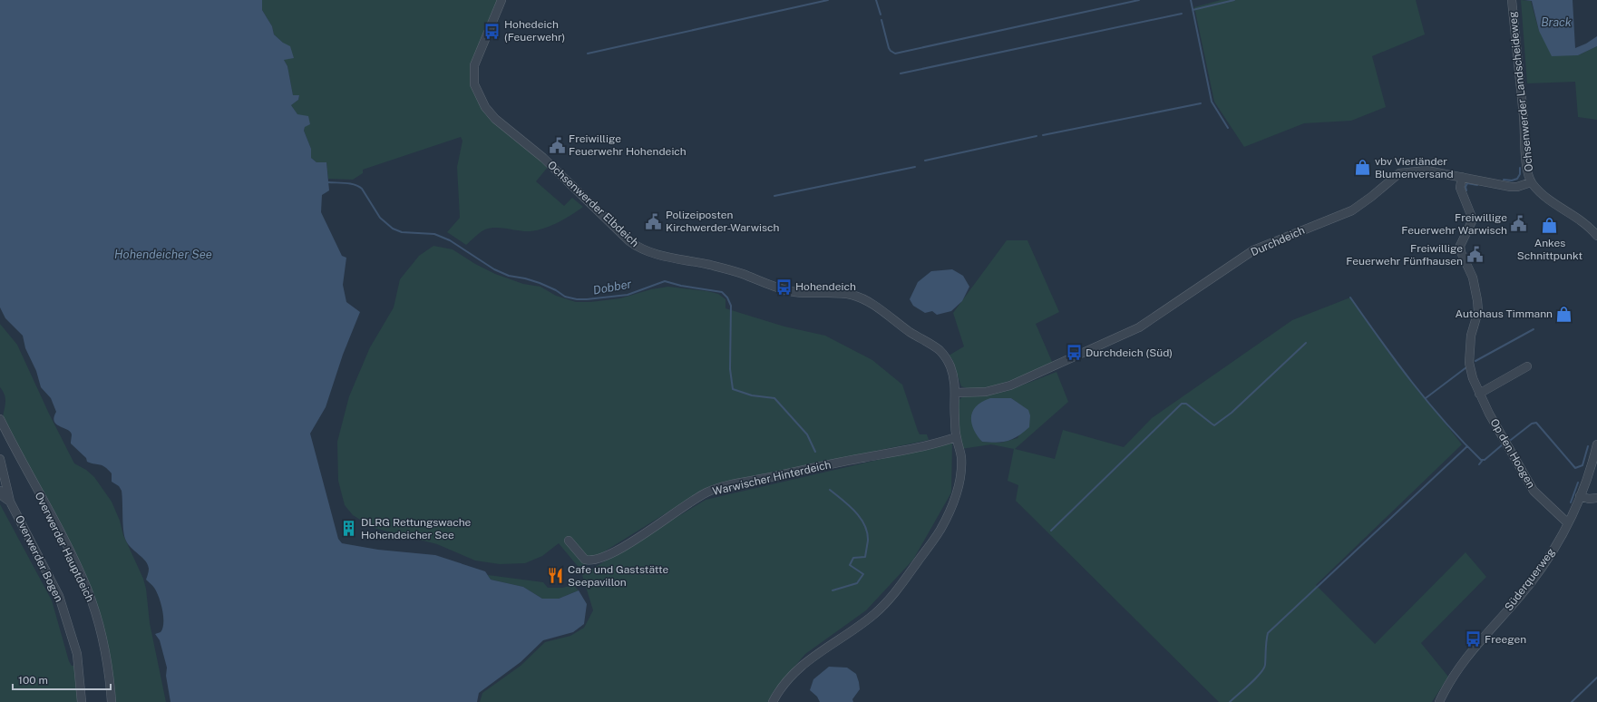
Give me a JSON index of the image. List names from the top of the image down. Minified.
{"streets":{"street":["Ochsenwerder Landscheideweg","Ochsenwerder Elbdeich","Durchdeich","Op den Hoogen","Warwischer Hinterdeich","Overwerder Hauptdeich","Overwerder Bogen","Süderquerweg"]},"crossings":[["Ochsenwerder Landscheideweg","Durchdeich"],["Ochsenwerder Elbdeich","Durchdeich"],["Durchdeich","Op den Hoogen"],["Op den Hoogen","Süderquerweg"]],"water":["Brack","Hohendeicher See","Dobber"],"places":{"bus stop":["Hohedeich (Feuerwehr)","Hohendeich","Durchdeich (Süd)","Freegen"],"public building":["Freiwillige Feuerwehr Hohendeich","Polizeiposten Kirchwerder-Warwisch","Freiwillige Feuerwehr Warwisch","Freiwillige Feuerwehr Fünfhausen"],"shop":["vbv Vierländer Blumenversand","Ankes Schnittpunkt","Autohaus Timmann"],"building":["DLRG Rettungswache Hohendeicher See"],"restaurant":["Cafe und Gaststätte Seepavillon"]},"scale_bar":"100 m"}
